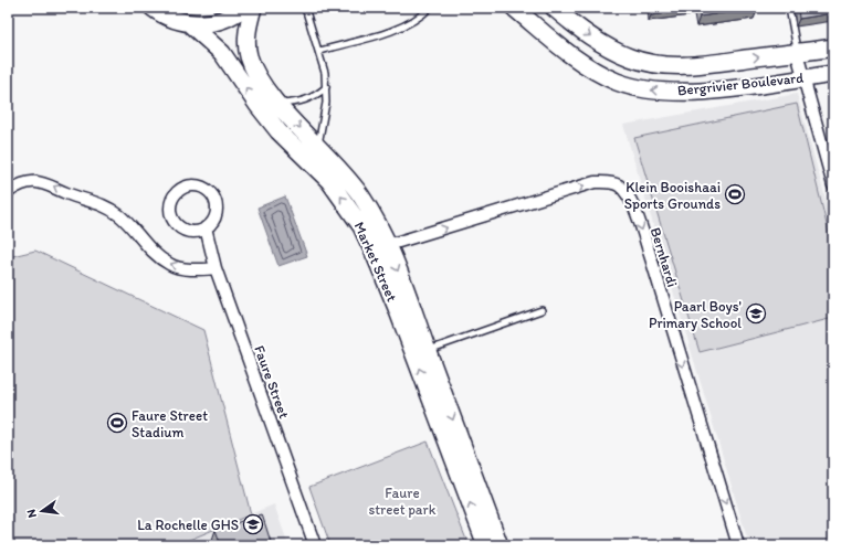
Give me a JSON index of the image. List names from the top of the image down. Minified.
{"streets":{"main road":["Bergrivier Boulevard","Market Street"],"street":["Bernhardi","Faure Street"]},"crossings":[["Bernhardi","Market Street"]],"parks":["Faure street park"],"places":{"sports":["Klein Booishaai Sports Grounds","Faure Street Stadium"],"school or university":["Paarl Boys' Primary School","La Rochelle GHS"]},"north":"left"}
